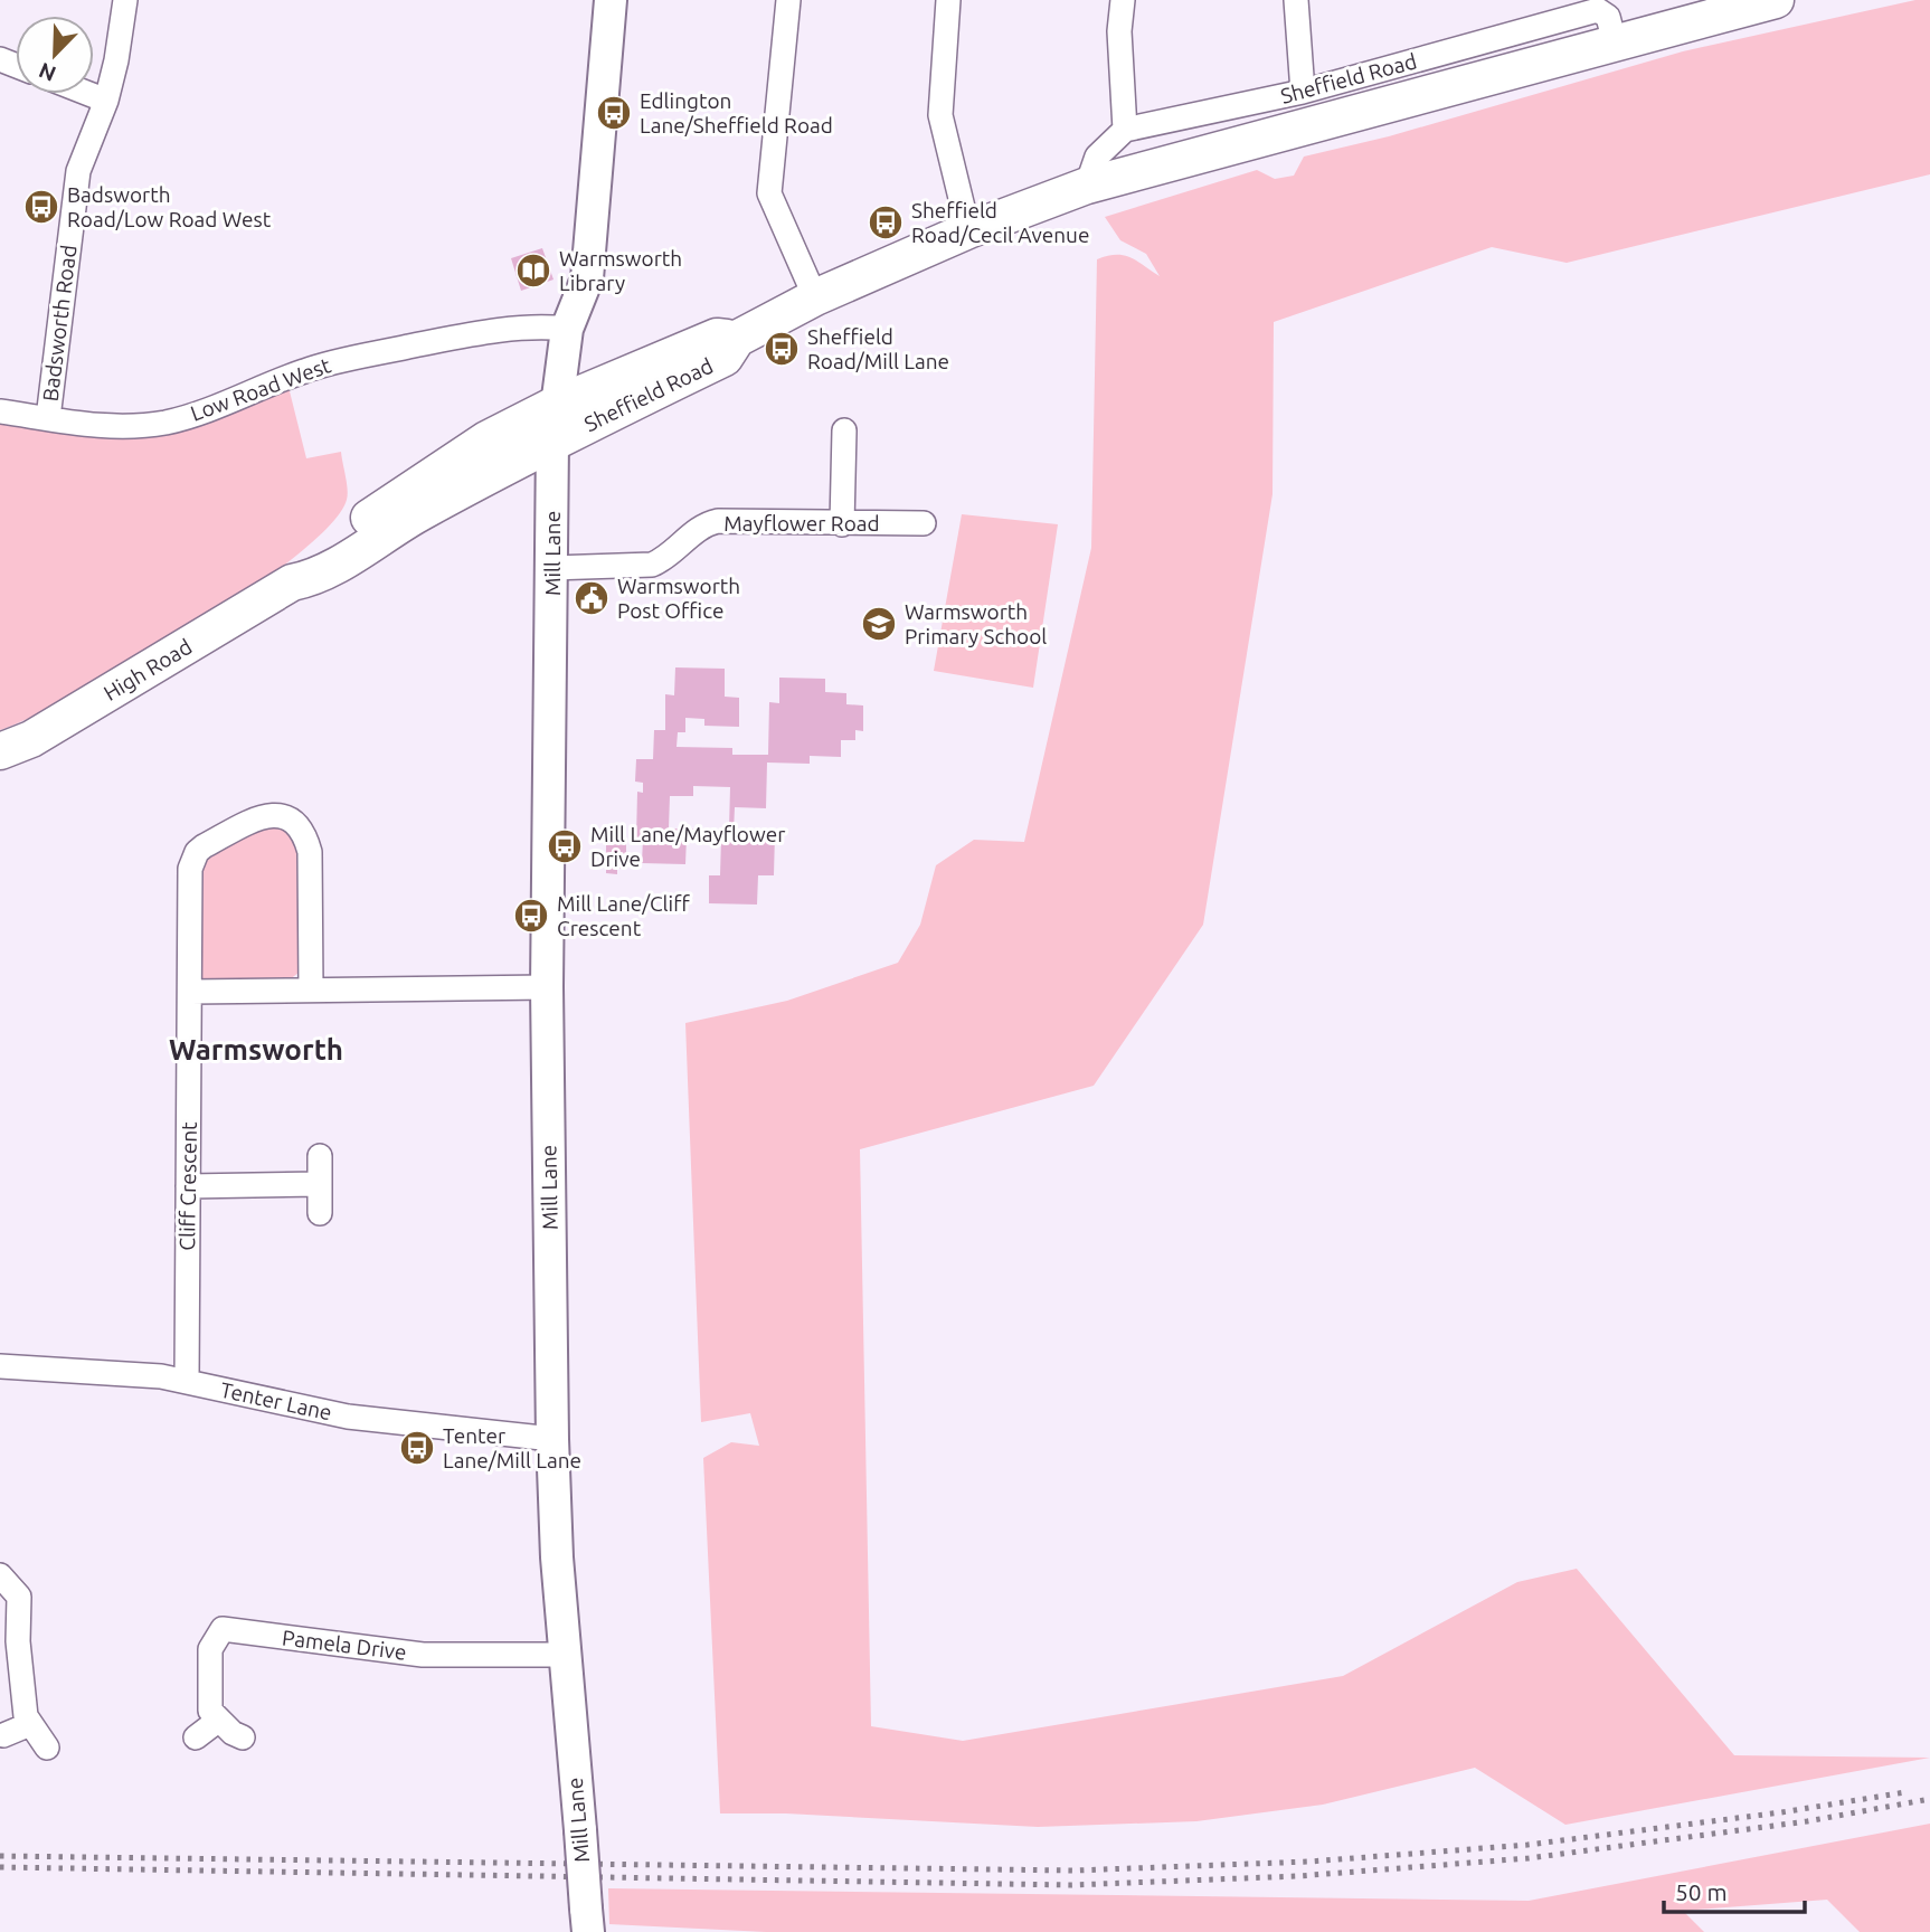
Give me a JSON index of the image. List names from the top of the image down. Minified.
{"streets":{"main road":["Sheffield Road","High Road"],"street":["Badsworth Road","Low Road West","Mayflower Road","Mill Lane","Cliff Crescent","Tenter Lane","Pamela Drive"]},"crossings":[["Sheffield Road","Mill Lane"],["Sheffield Road","High Road"],["Badsworth Road","Low Road West"],["Low Road West","Mill Lane"],["Mayflower Road","Mill Lane"],["Mill Lane","High Road"],["Mill Lane","Tenter Lane"],["Mill Lane","Pamela Drive"],["Cliff Crescent","Tenter Lane"]],"districts":["Warmsworth"],"places":{"bus stop":["Edlington Lane/Sheffield Road","Badsworth Road/Low Road West","Sheffield Road/Cecil Avenue","Sheffield Road/Mill Lane","Mill Lane/Mayflower Drive","Mill Lane/Cliff Crescent","Tenter Lane/Mill Lane"],"library":["Warmsworth Library"],"public building":["Warmsworth Post Office"],"school or university":["Warmsworth Primary School"]},"scale_bar":"50 m","north":"bottom left"}
